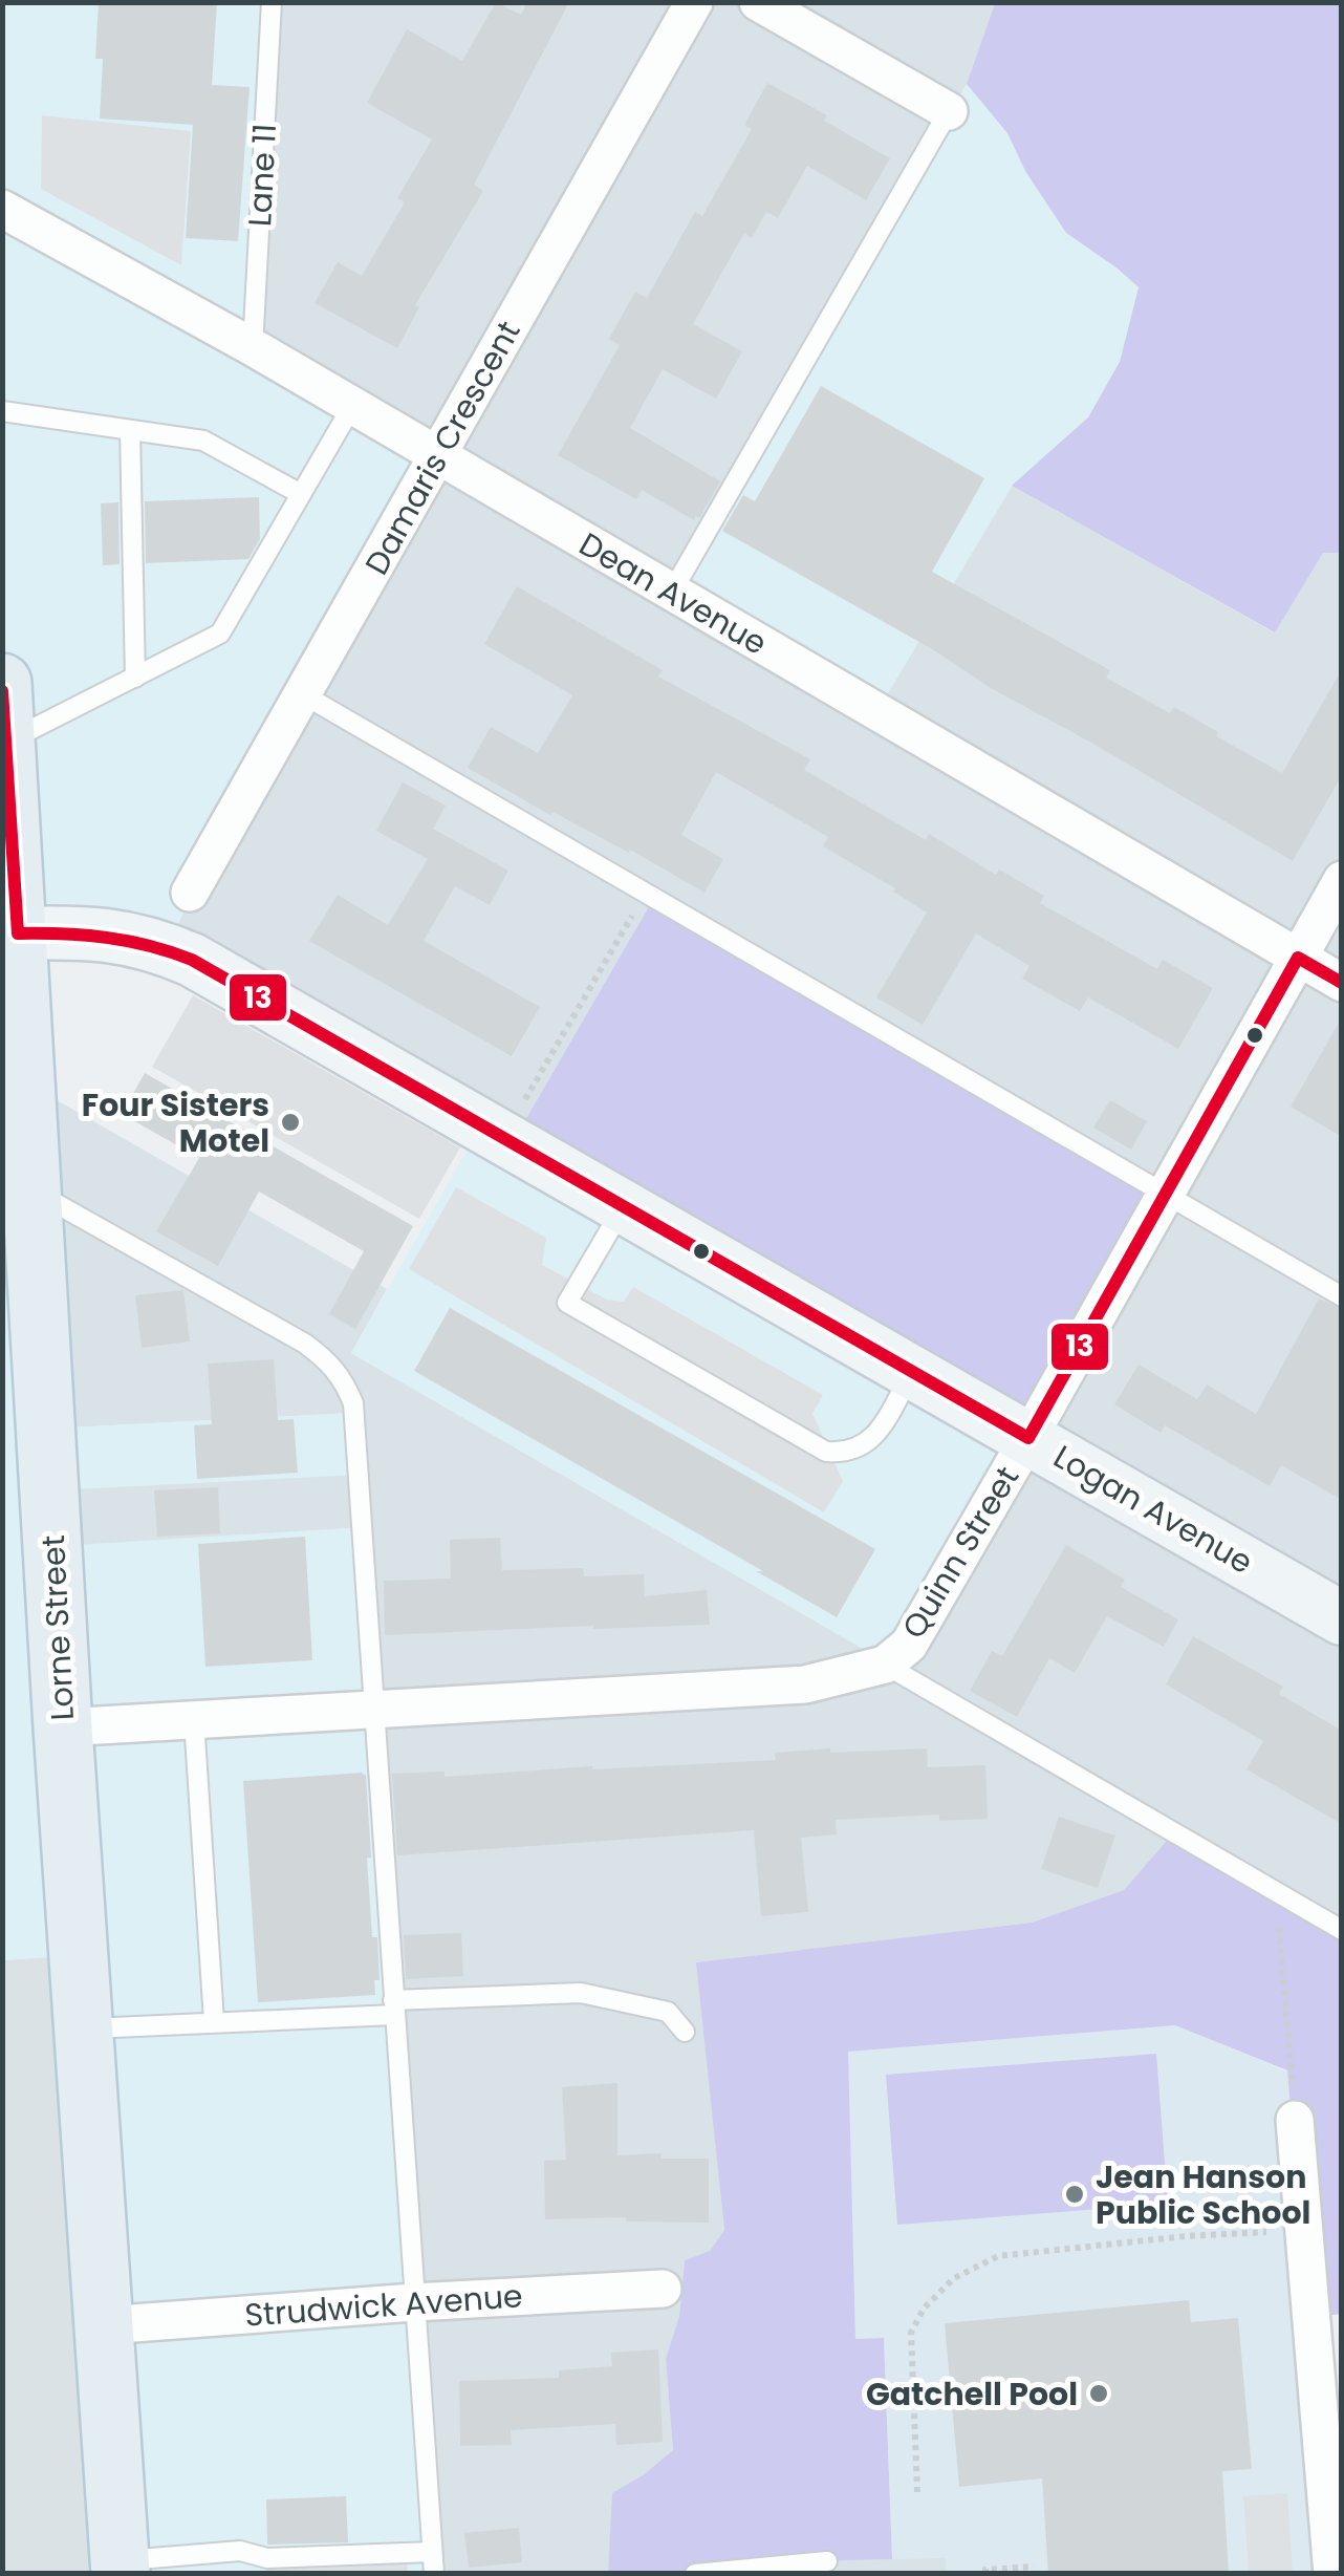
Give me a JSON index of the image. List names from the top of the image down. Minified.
{"streets":{"main road":["Lorne Street"],"street":["Damaris Crescent","Dean Avenue","Logan Avenue","Quinn Street","Strudwick Avenue"],"lane":["Lane 11"]},"crossings":[["Lane 11","Dean Avenue"],["Damaris Crescent","Dean Avenue"],["Dean Avenue","Quinn Street"],["Logan Avenue","Quinn Street"],["Logan Avenue","Lorne Street"],["Quinn Street","Lorne Street"],["Lorne Street","Strudwick Avenue"]],"places":["Four Sisters Motel","Jean Hanson Public School","Gatchell Pool"],"lines":["transit line 13"]}
